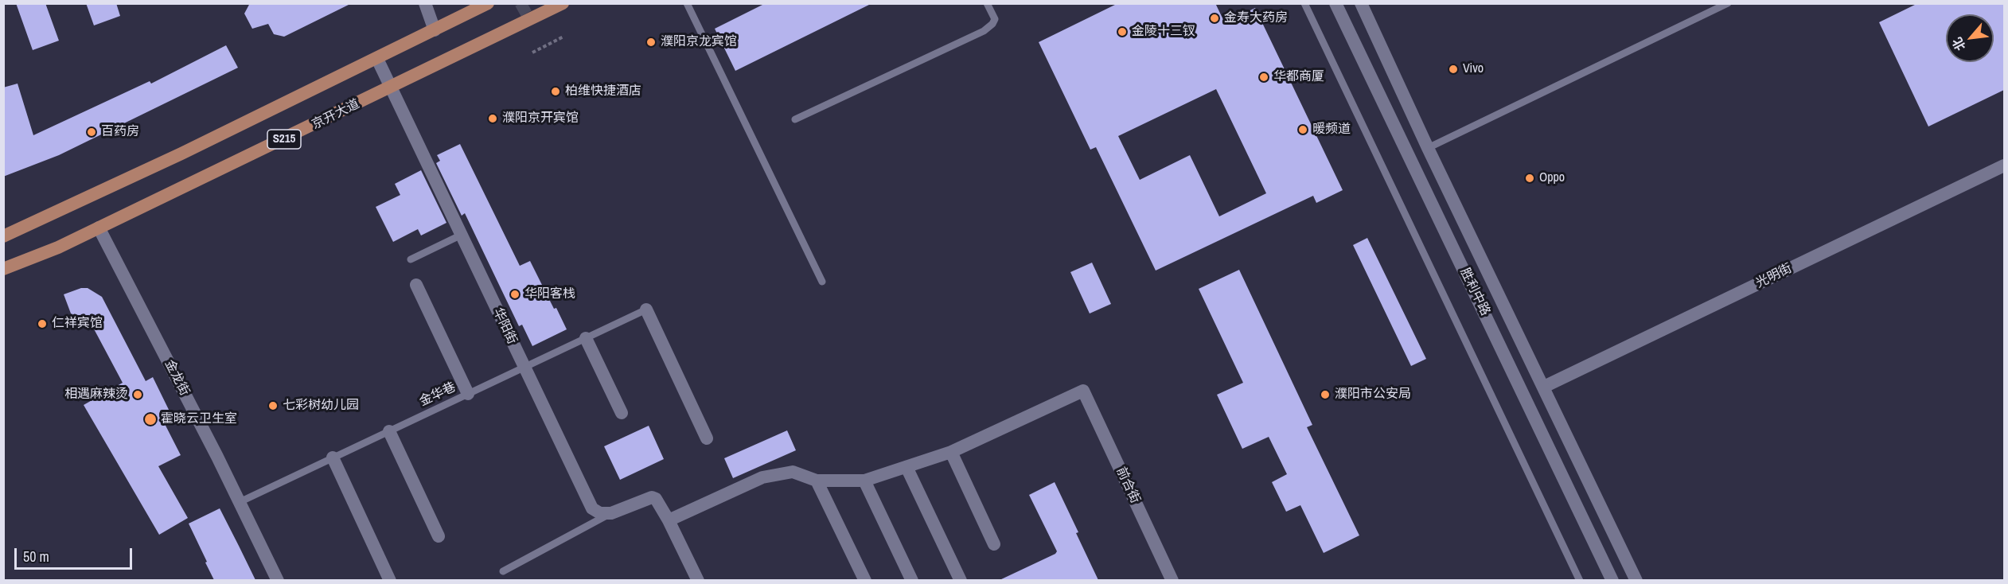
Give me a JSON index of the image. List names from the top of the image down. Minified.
{"streets":{"main road":["京开大道","S215"],"street":["光明街","胜利中路","华阳街","金龙街","前合街"],"lane":["金华巷"]},"crossings":[["京开大道","华阳街"],["京开大道","金龙街"],["S215","华阳街"],["光明街","胜利中路"],["华阳街","金华巷"],["金龙街","金华巷"]],"places":["金寿大药房","金陵十三钗","濮阳京龙宾馆","Vivo","华都商厦","柏维快捷酒店","濮阳京开宾馆","暖频道","百药房","Oppo","华阳客栈","仁祥宾馆","相遇麻辣烫","濮阳市公安局","七彩树幼儿园","霍晓云卫生室"],"scale_bar":"50 m","north":"bottom left"}
